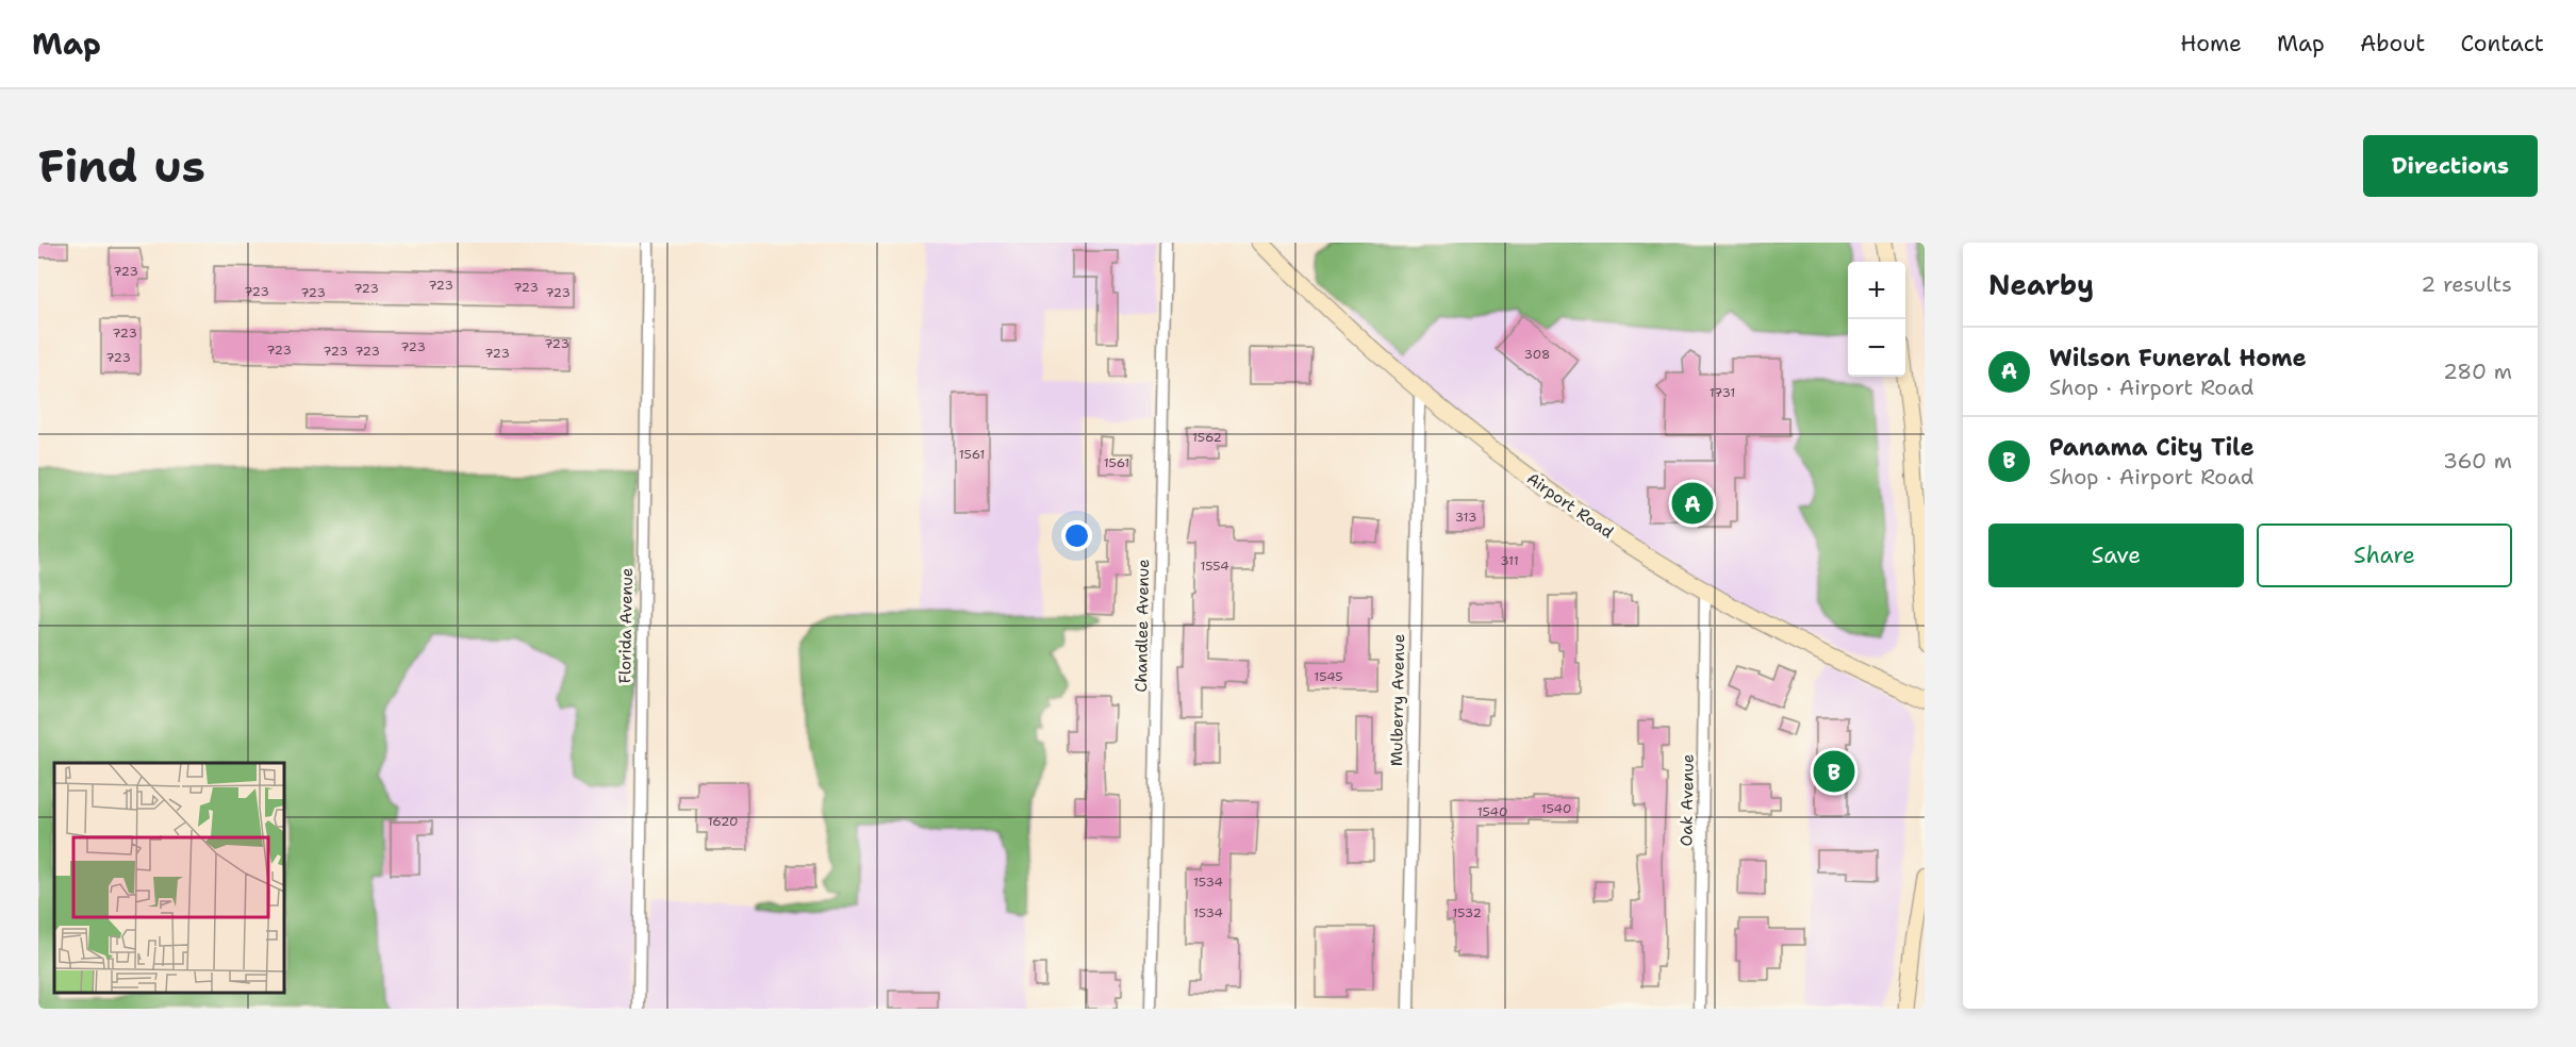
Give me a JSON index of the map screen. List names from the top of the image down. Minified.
{"streets":{"main road":["Airport Road"],"street":["Florida Avenue","Chandlee Avenue","Mulberry Avenue","Oak Avenue"]},"crossings":[["Airport Road","Mulberry Avenue"],["Airport Road","Oak Avenue"]],"house_numbers":["723","723","723","723","723","723","723","723","723","723","723","723","723","723","308","723","1731","1562","1561","1561","313","311","1554","1545","1540","1540","1620","1534","1534","1532"],"page":{"header":"Map","nav":["Home","Map","About","Contact"],"buttons":["Directions",["Save","Share"]],"title":"Find us","heading":["Nearby","2 results"],"map_buttons":["+","−"],"list":[{"mark":"A","name":"Wilson Funeral Home","note":"Shop · Airport Road","value":"280 m"},{"mark":"B","name":"Panama City Tile","note":"Shop · Airport Road","value":"360 m"}],"pins":["A","B"]}}
